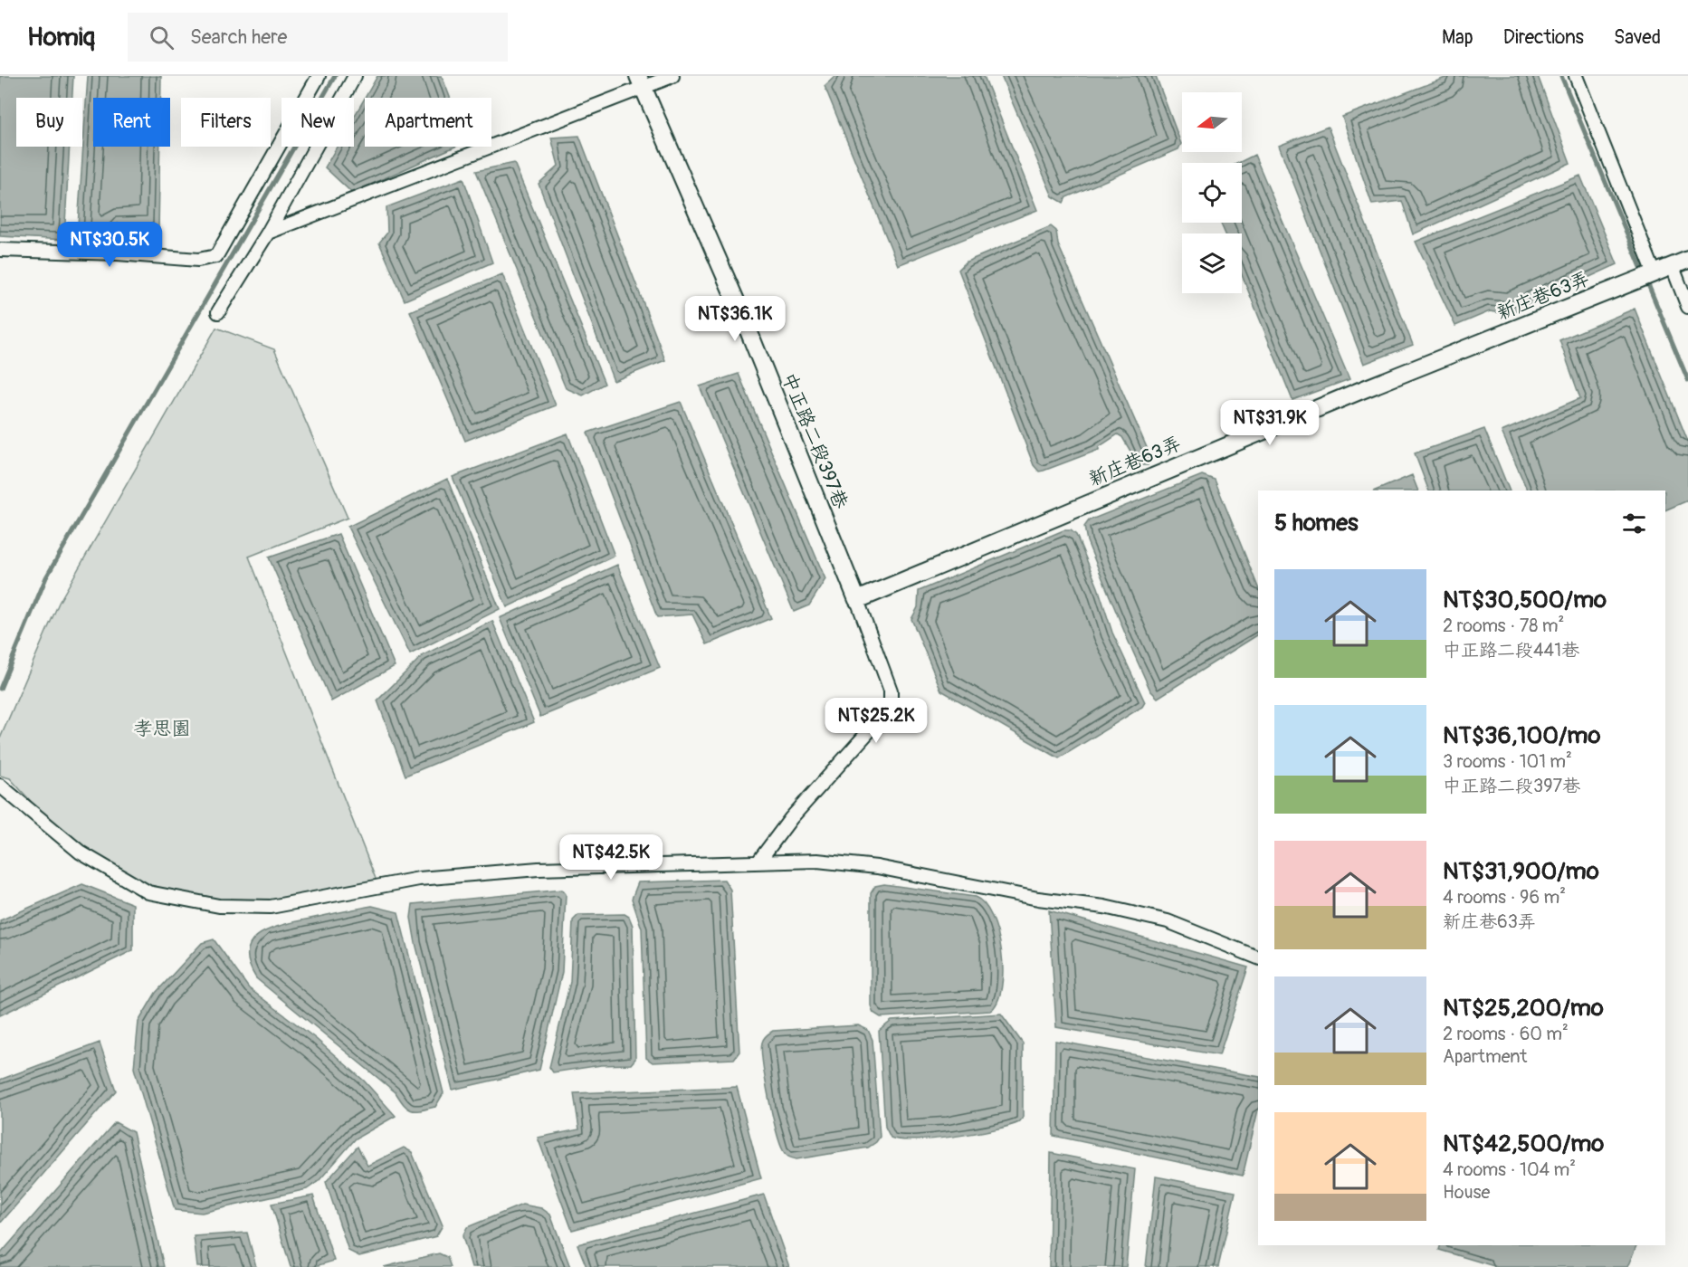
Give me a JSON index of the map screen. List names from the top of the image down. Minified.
{"streets":{"street":["新庄巷63弄","中正路二段397巷"]},"crossings":[["新庄巷63弄","中正路二段397巷"]],"parks":["孝思園"],"north":"left","page":{"header":"Homiq","search":"Search here","nav":["Map","Directions","Saved"],"chip":["Buy","Rent","Filters","New","Apartment"],"price":["NT$30.5K","NT$36.1K","NT$31.9K","NT$25.2K","NT$42.5K"],"heading":"5 homes","list":[{"name":"NT$30,500/mo","note":"2 rooms · 78 m² · 中正路二段441巷"},{"name":"NT$36,100/mo","note":"3 rooms · 101 m² · 中正路二段397巷"},{"name":"NT$31,900/mo","note":"4 rooms · 96 m² · 新庄巷63弄"},{"name":"NT$25,200/mo","note":"2 rooms · 60 m² · Apartment"},{"name":"NT$42,500/mo","note":"4 rooms · 104 m² · House"}]}}
